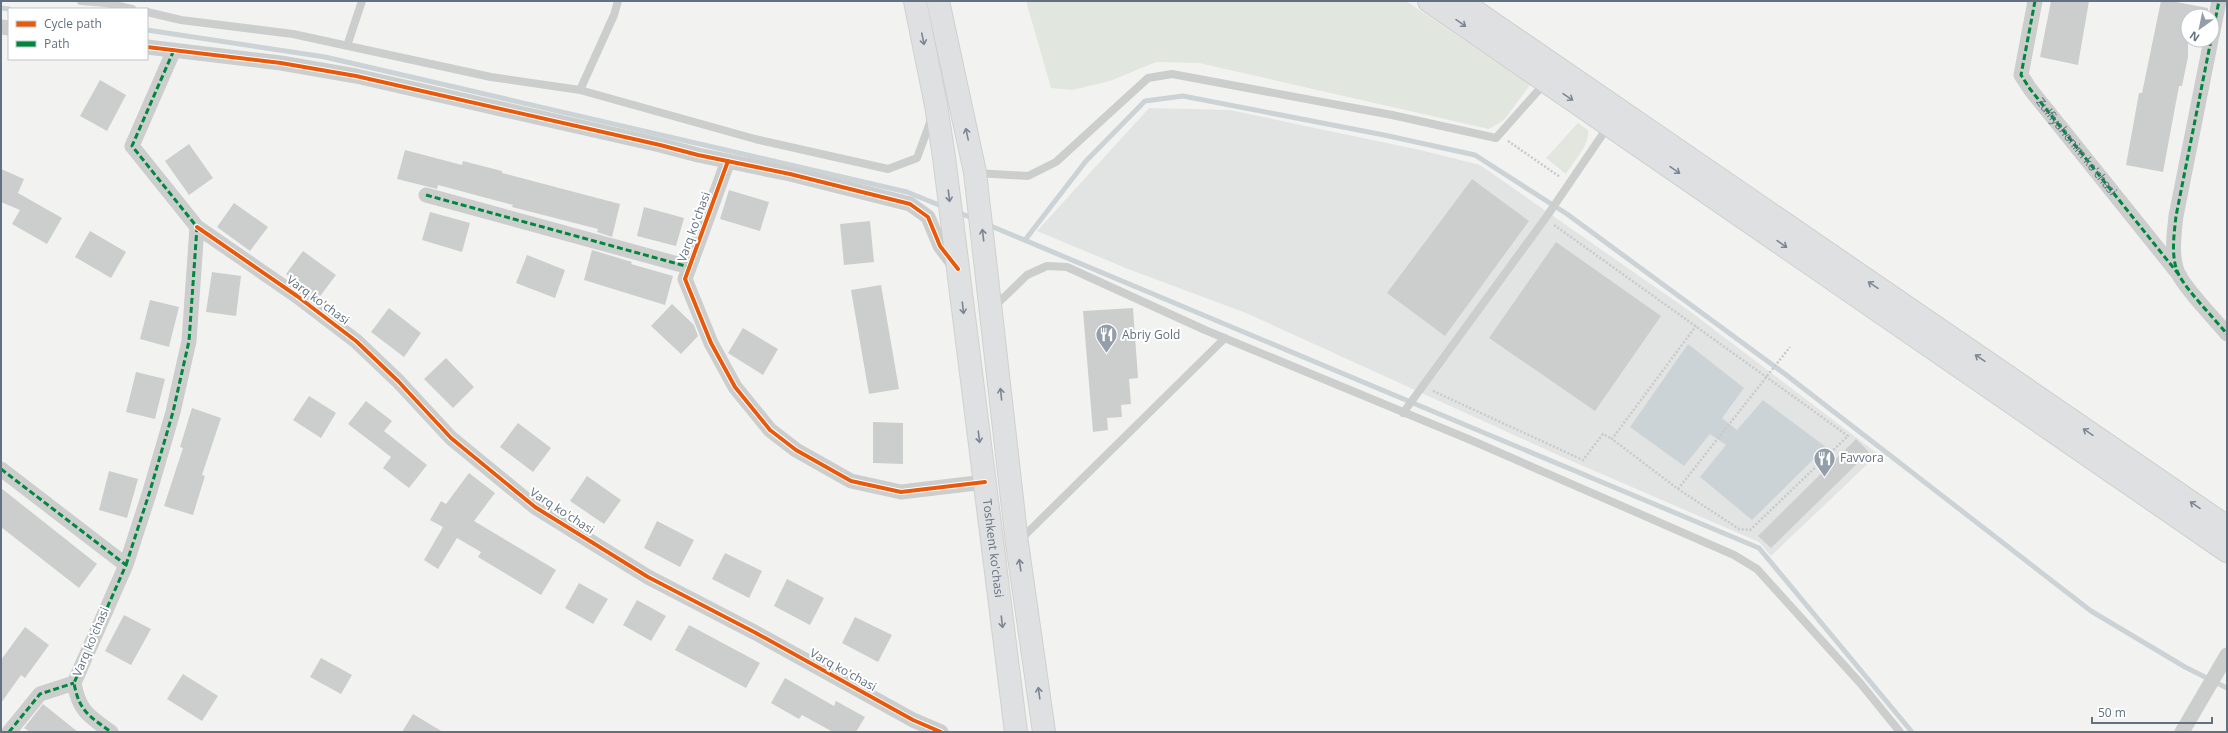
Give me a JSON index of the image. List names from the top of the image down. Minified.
{"streets":{"main road":["Toshkent ko'chasi"],"street":["Zulfiyahonim ko'chasi","Varq ko'chasi"]},"crossings":[["Varq ko'chasi","Toshkent ko'chasi"]],"places":{"restaurant":["Abriy Gold","Favvora"]},"legend":["Cycle path","Path"],"scale_bar":"50 m","north":"bottom left"}
